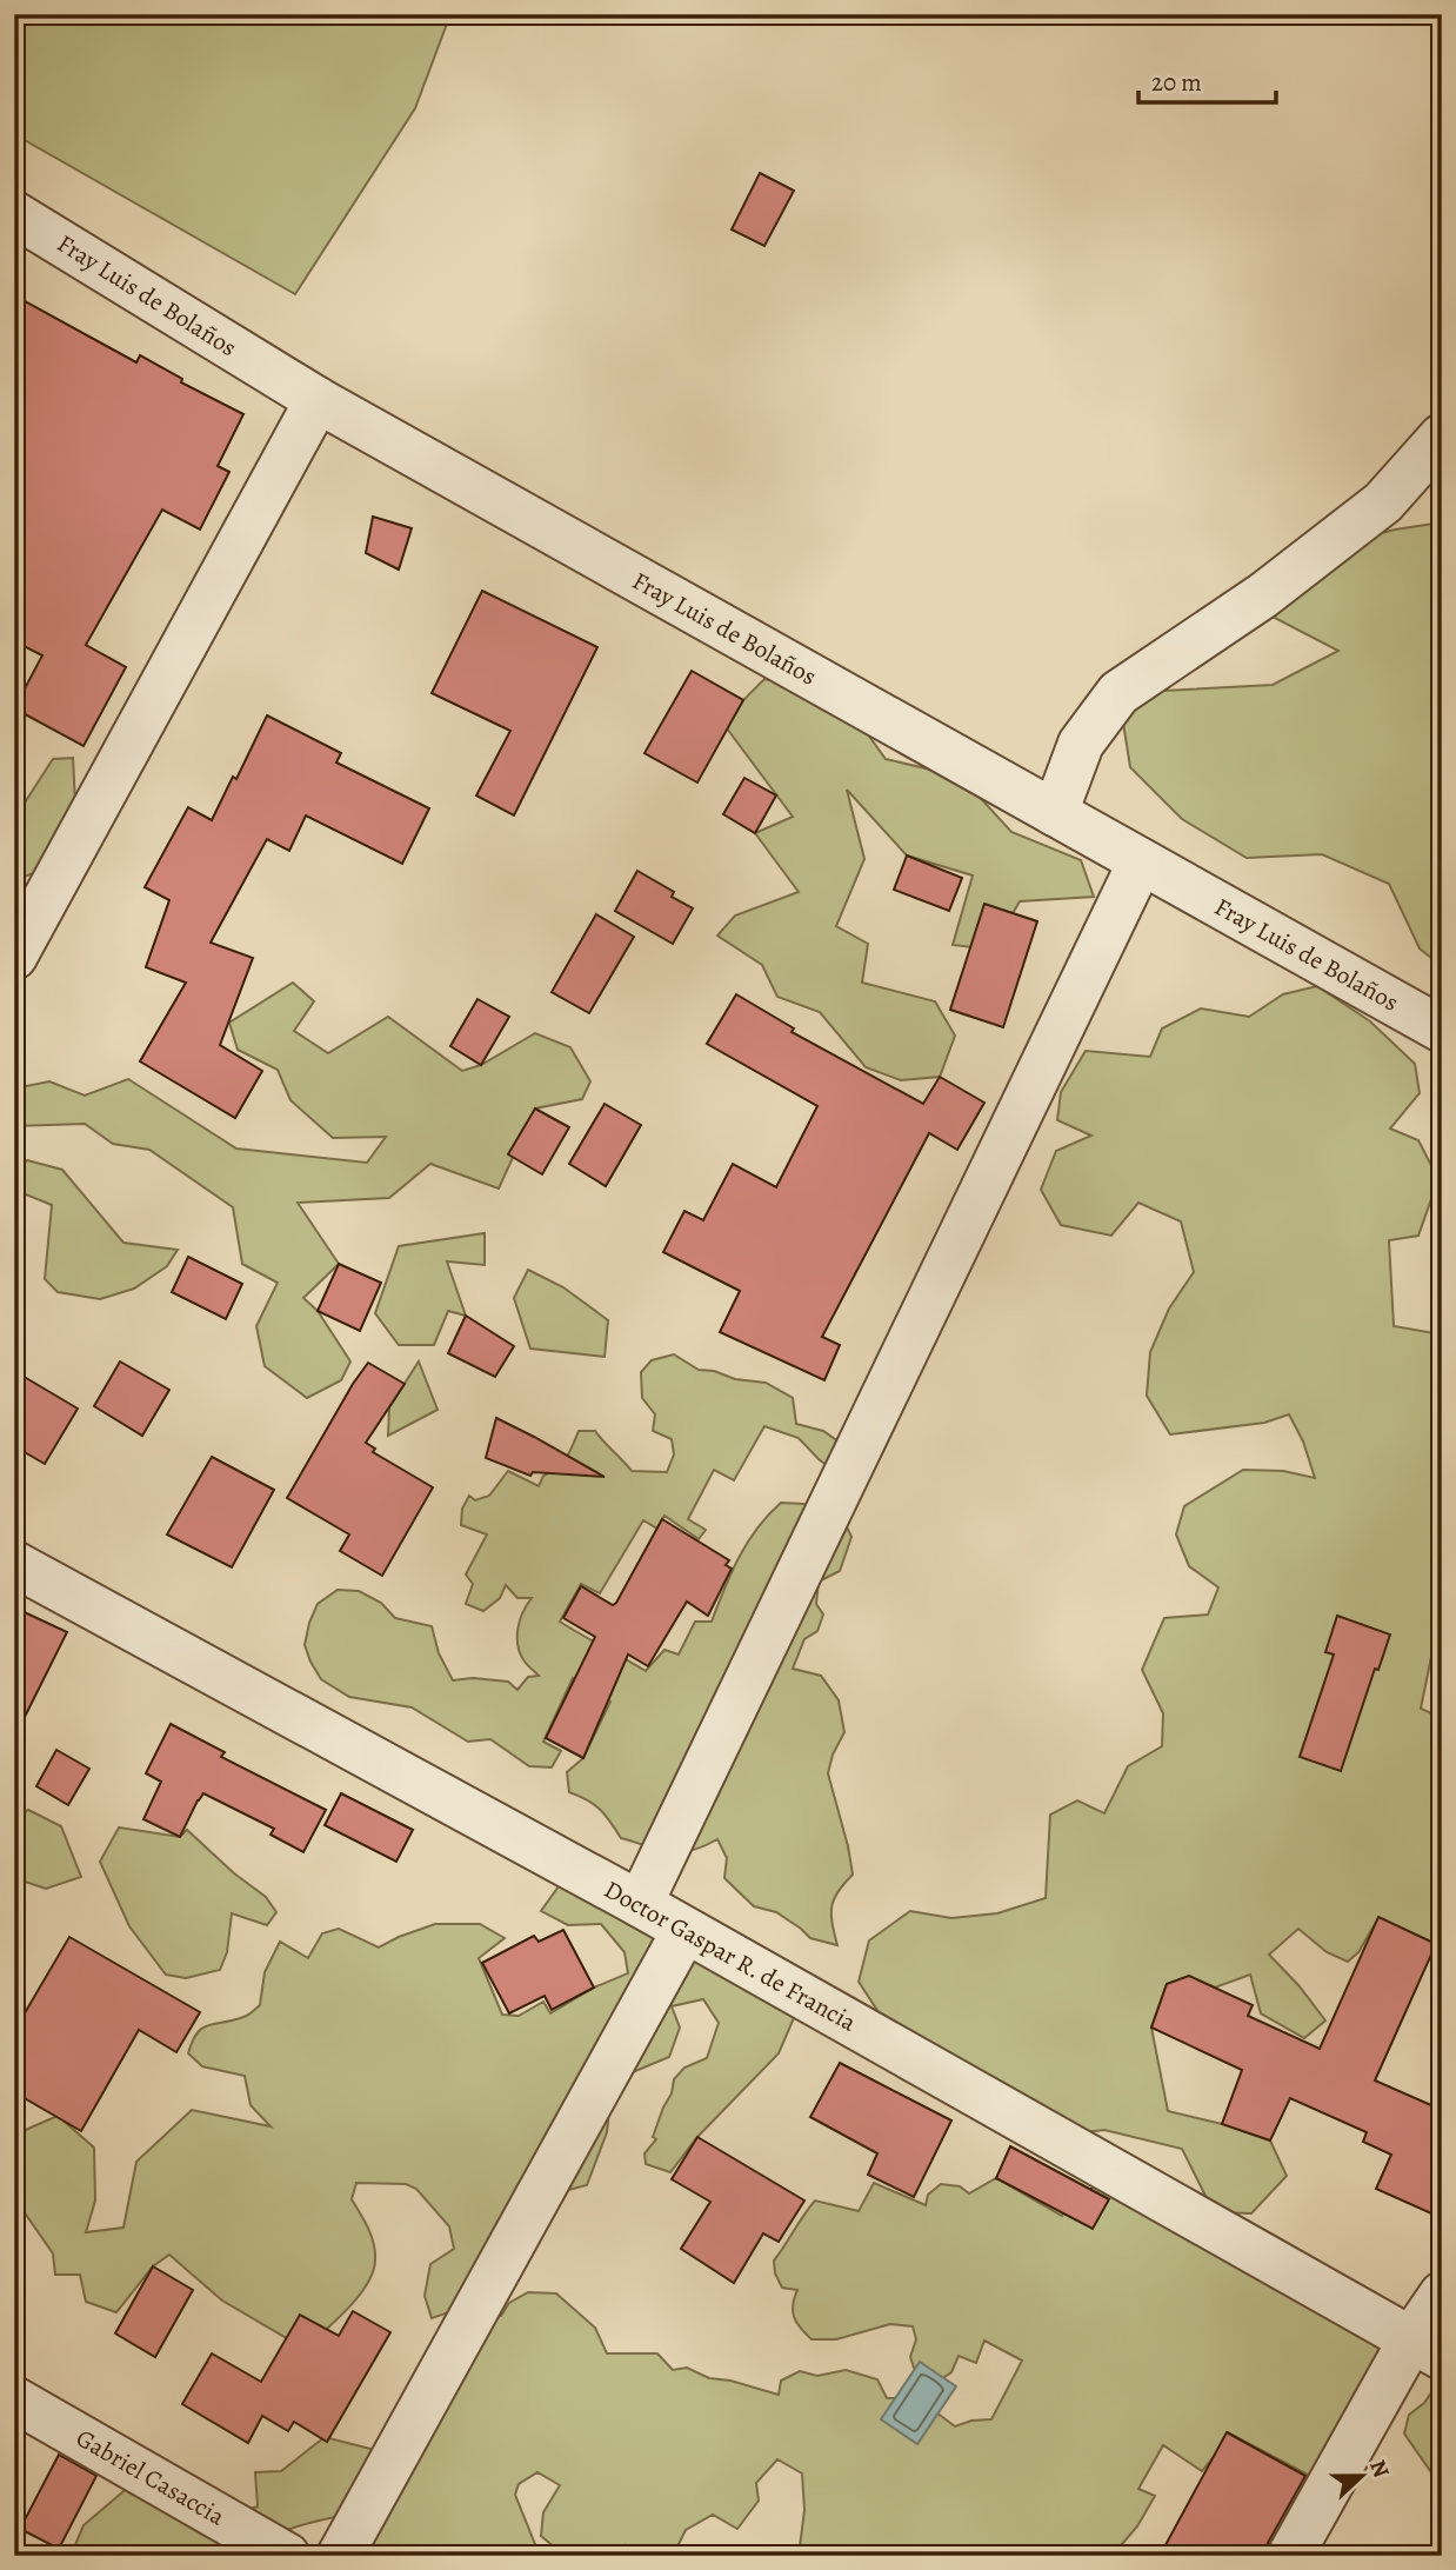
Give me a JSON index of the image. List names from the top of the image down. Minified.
{"streets":{"street":["Fray Luis de Bolaños","Doctor Gaspar R. de Francia","Gabriel Casaccia"]},"scale_bar":"20 m","north":"right"}
